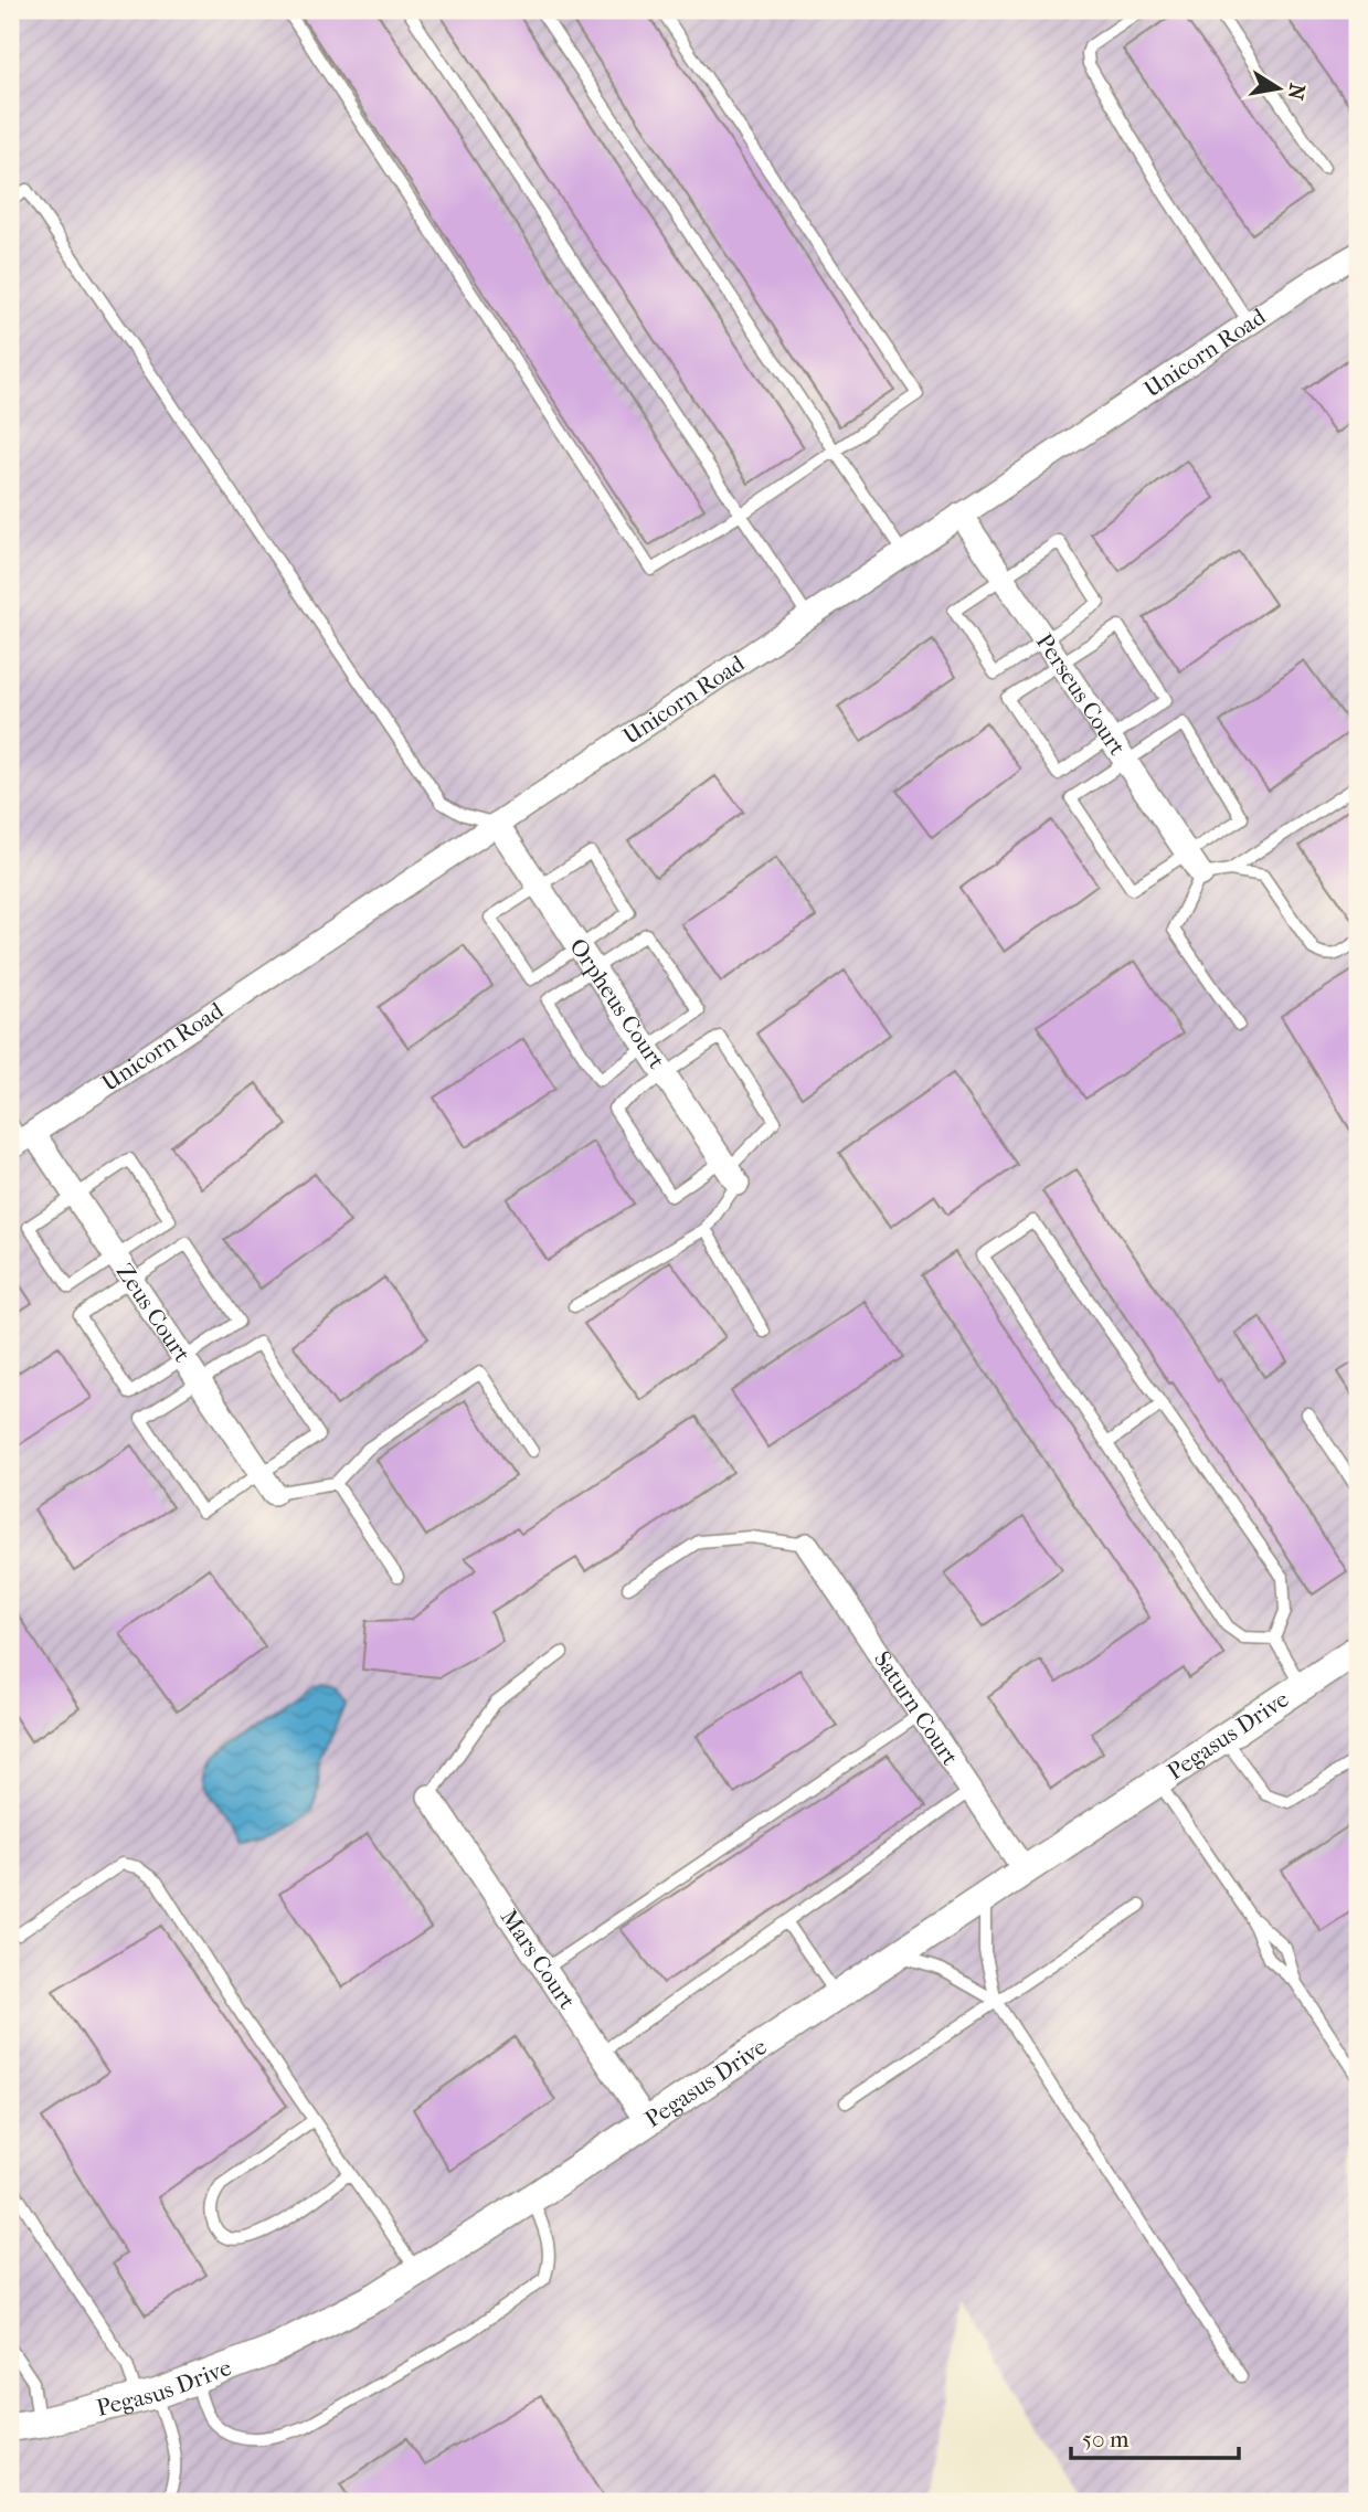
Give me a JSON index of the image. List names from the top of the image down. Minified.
{"streets":{"street":["Unicorn Road","Perseus Court","Orpheus Court","Zeus Court","Saturn Court","Pegasus Drive","Mars Court"]},"crossings":[["Unicorn Road","Perseus Court"],["Unicorn Road","Orpheus Court"],["Unicorn Road","Zeus Court"],["Saturn Court","Pegasus Drive"],["Pegasus Drive","Mars Court"]],"scale_bar":"50 m","north":"right"}
